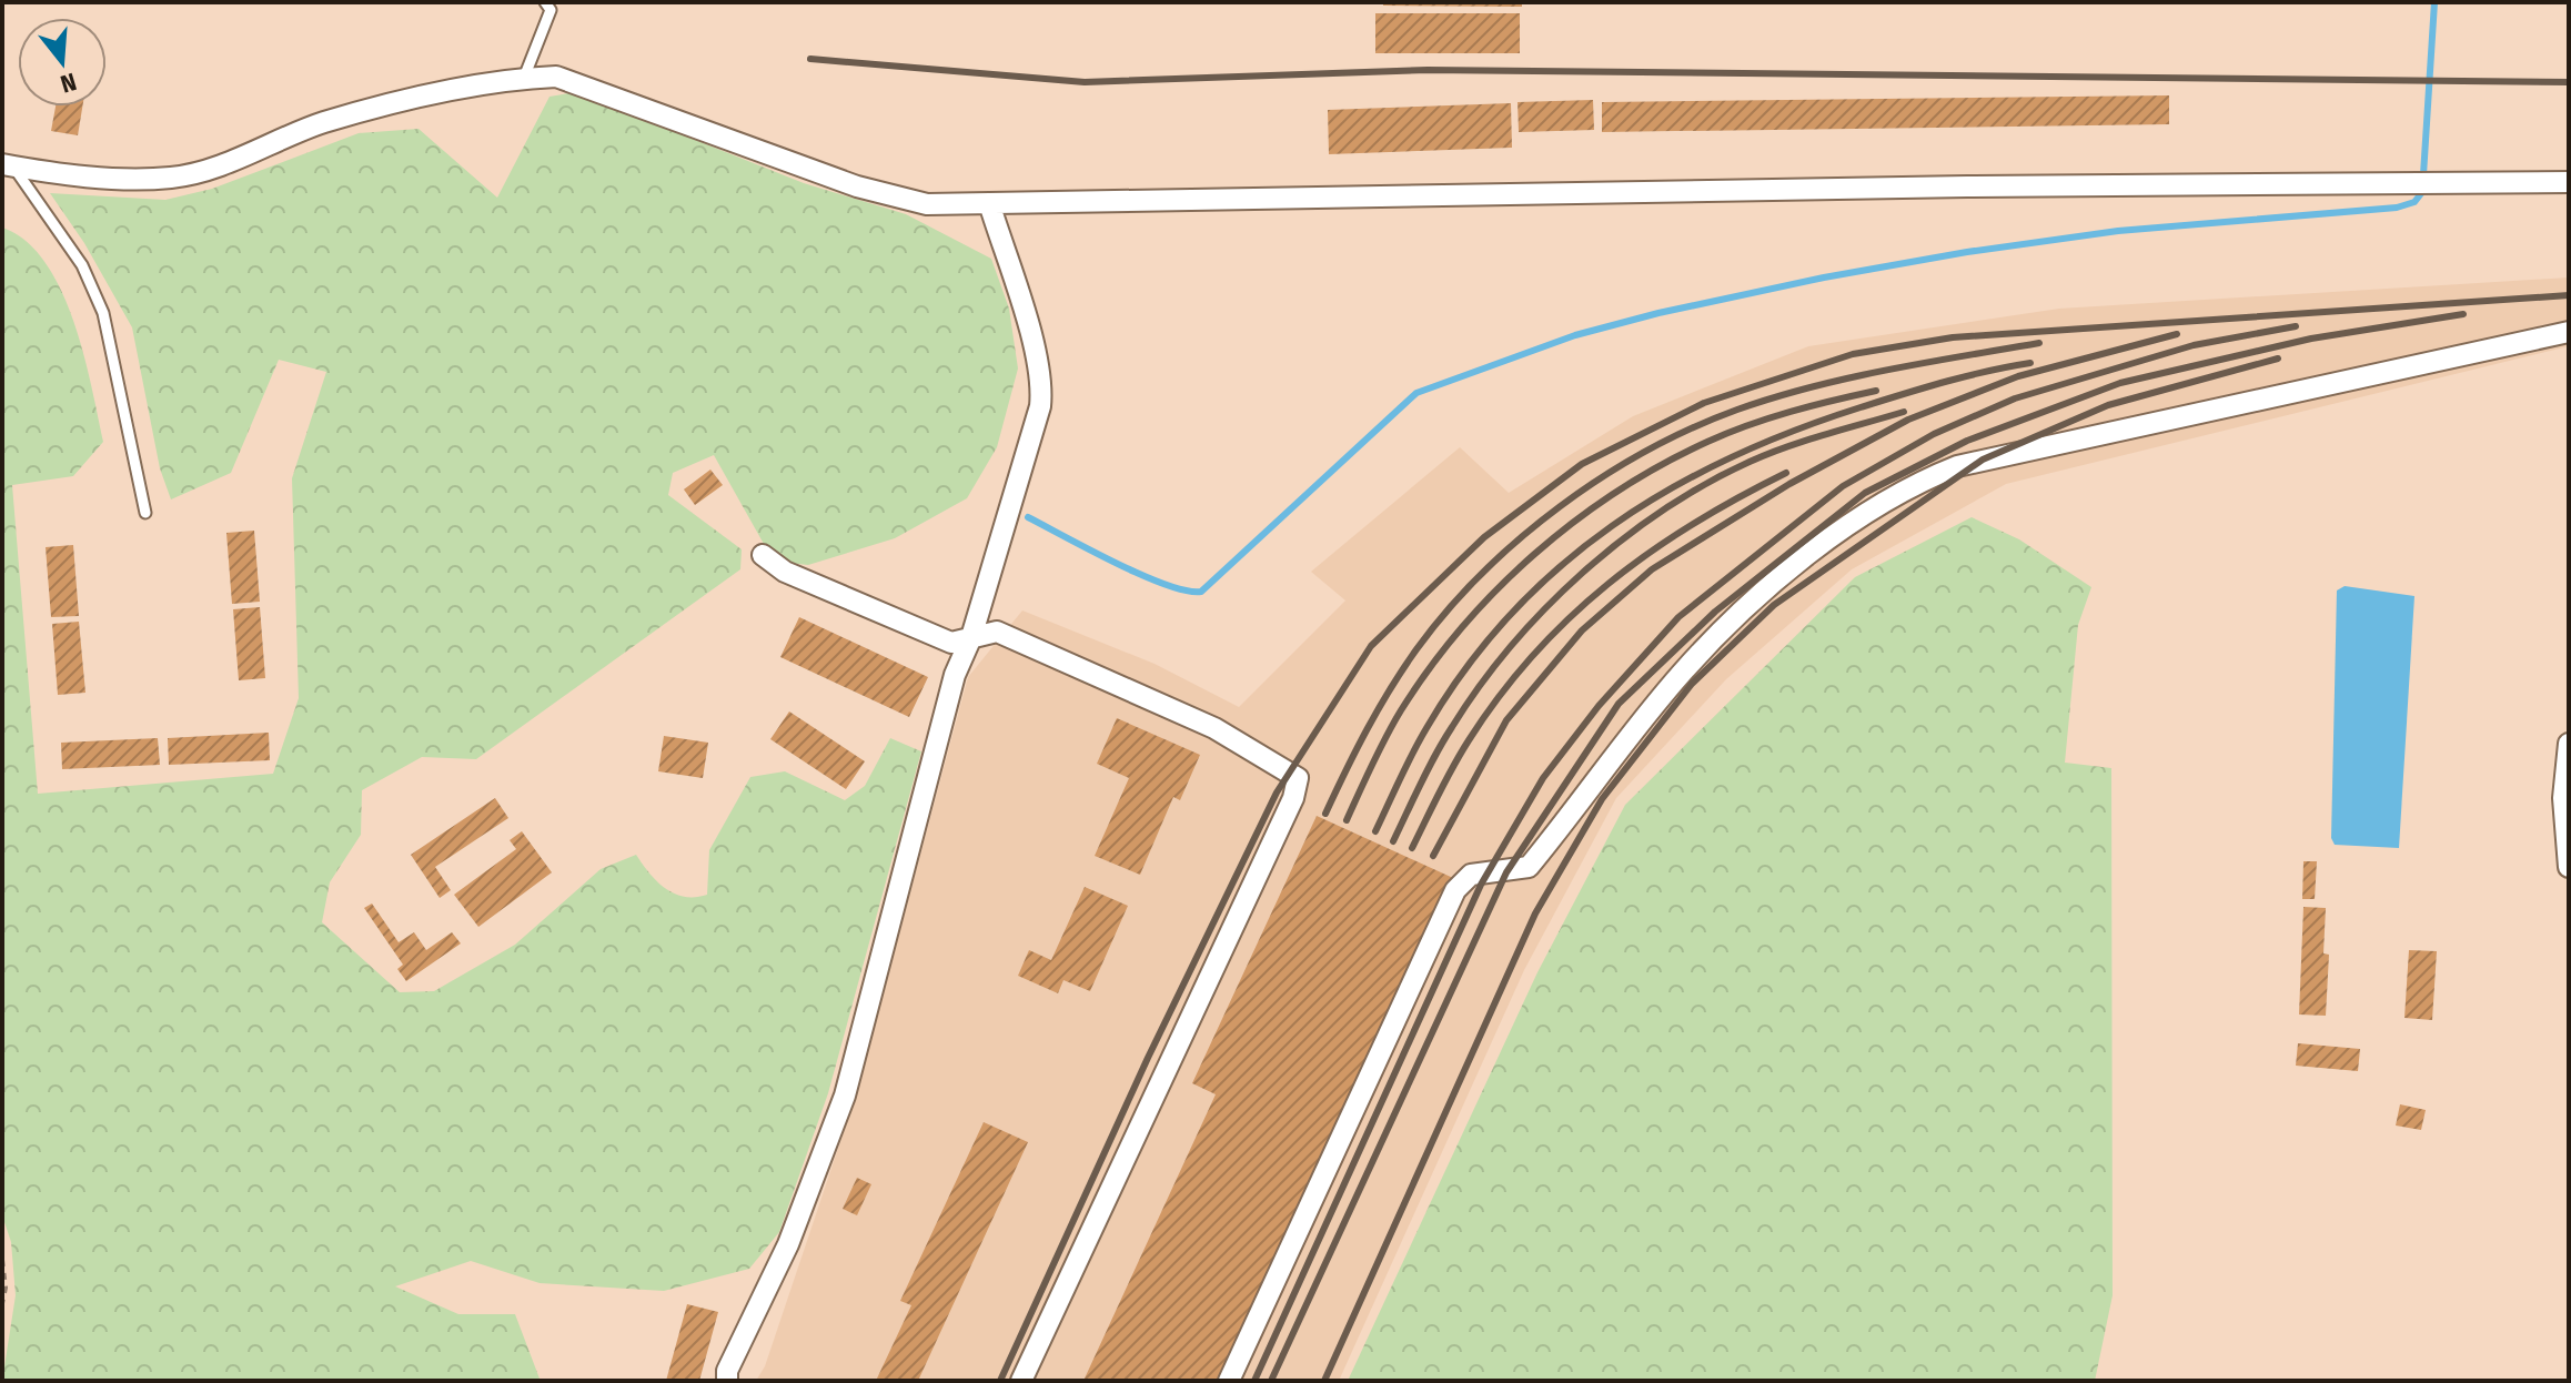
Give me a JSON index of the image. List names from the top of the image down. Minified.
{"north":"bottom"}
